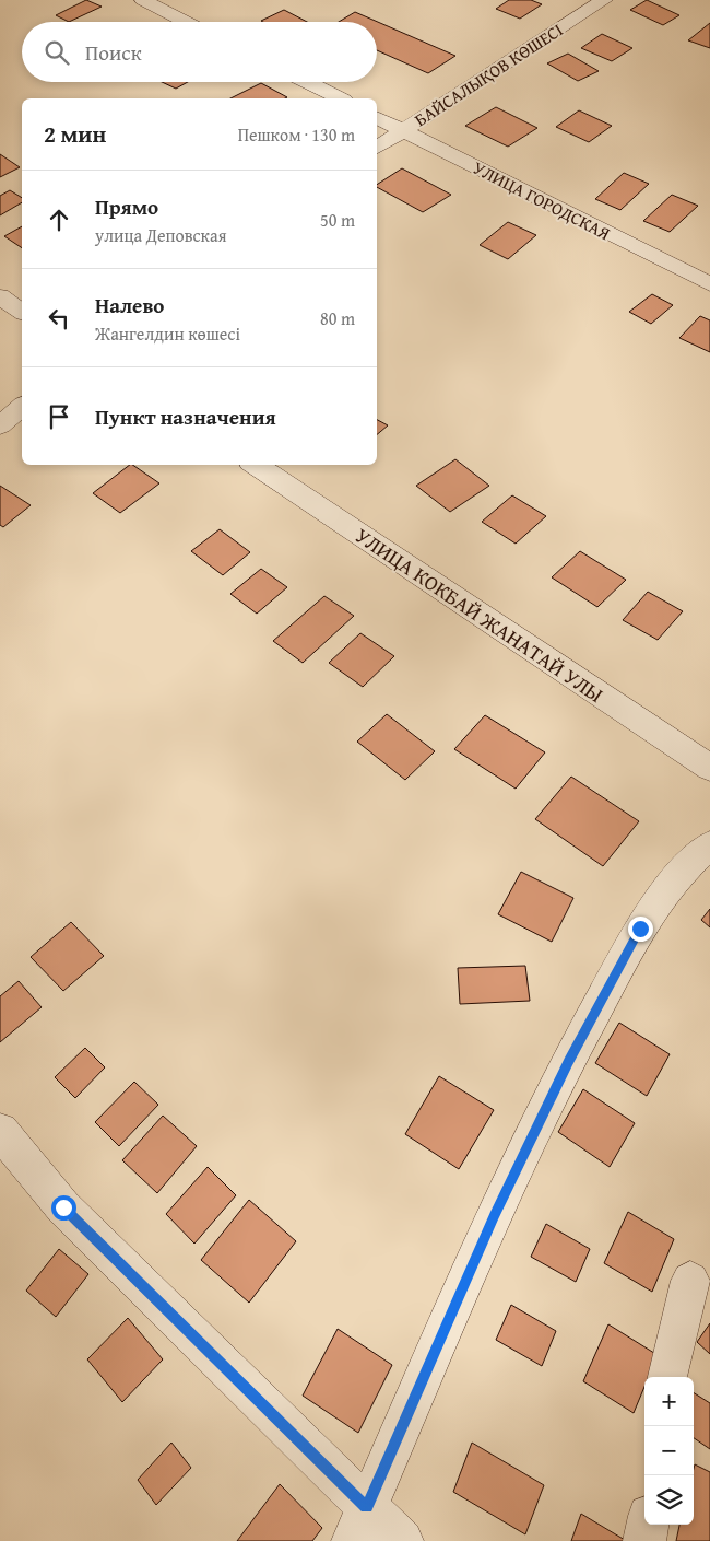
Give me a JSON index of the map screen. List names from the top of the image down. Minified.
{"streets":{"street":["БАЙСАЛЫҚОВ КӨШЕСІ","УЛИЦА ГОРОДСКАЯ","УЛИЦА КОКБАЙ ЖАНАТАЙ УЛЫ"]},"crossings":[["БАЙСАЛЫҚОВ КӨШЕСІ","УЛИЦА ГОРОДСКАЯ"]],"page":{"search":"Поиск","heading":["2 мин","Пешком · 130 m"],"list":[["Прямо","улица Деповская","50 m"],["Налево","Жангелдин көшесі","80 m"],"Пункт назначения"],"map_buttons":["+","−"]}}
